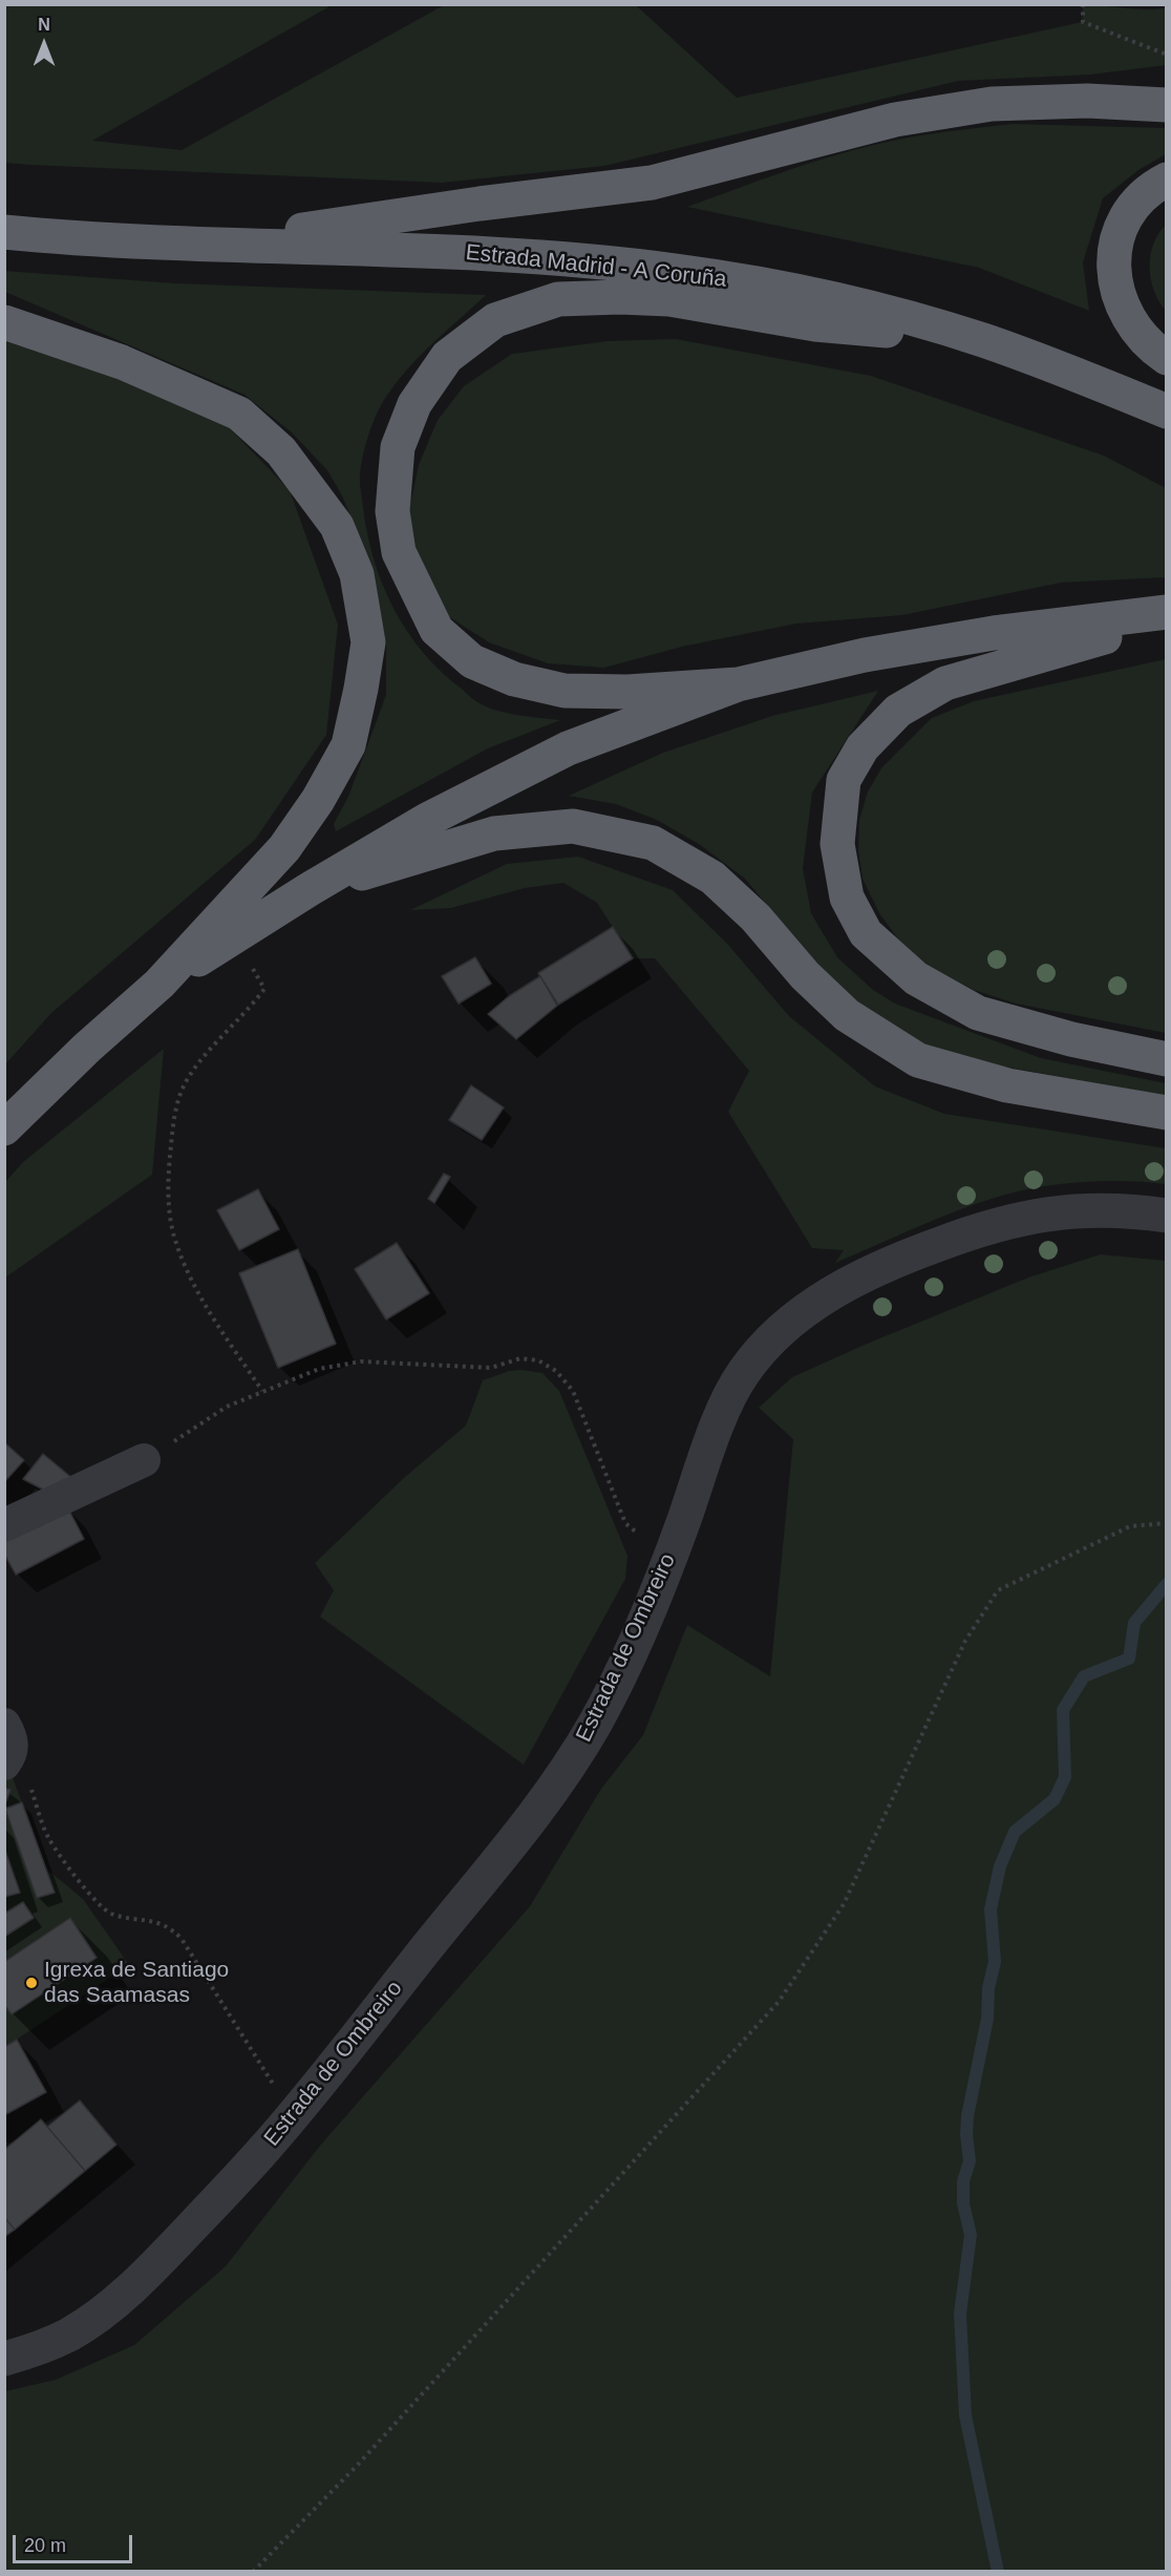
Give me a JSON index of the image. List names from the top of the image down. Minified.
{"streets":{"highway":["Estrada Madrid - A Coruña"],"street":["Estrada de Ombreiro"]},"places":["Igrexa de Santiago das Saamasas"],"scale_bar":"20 m","north":"top"}
